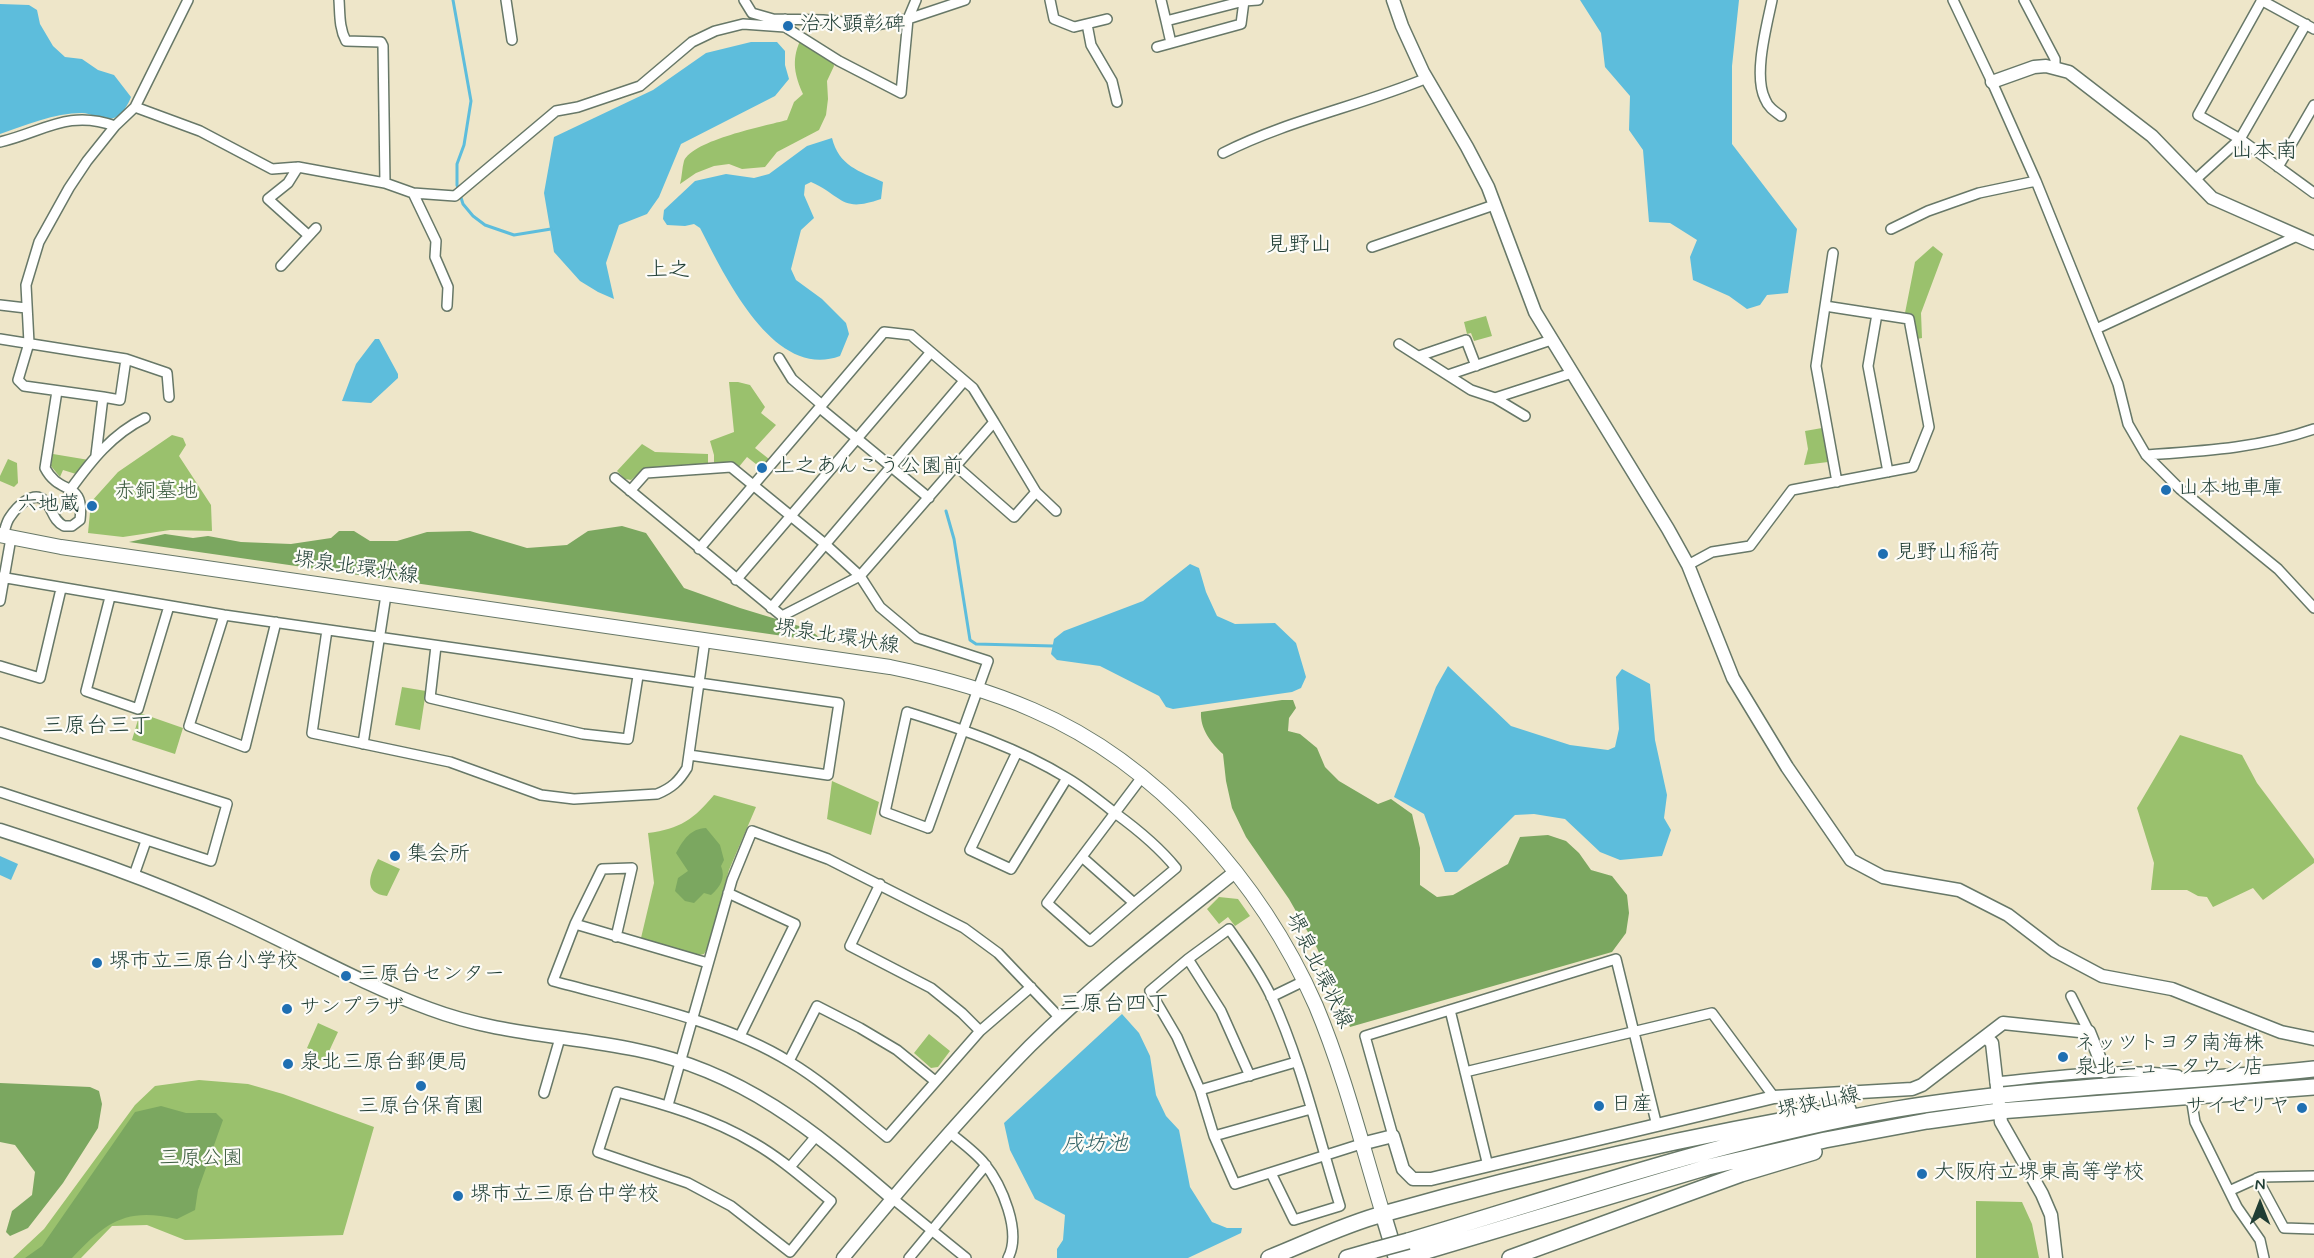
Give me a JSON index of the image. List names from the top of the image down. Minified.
{"streets":{"main road":["堺泉北環状線","堺狭山線"]},"districts":["山本南","見野山","上之","三原台三丁","三原台四丁"],"water":["戌坊池"],"parks":["赤銅墓地","三原公園"],"places":["治水顕彰碑","上之あんこう公園前","山本地車庫","六地蔵","見野山稲荷","集会所","堺市立三原台小学校","三原台センター","サンプラザ","ネッツトヨタ南海株 泉北ニュータウン店","泉北三原台郵便局","三原台保育園","日産","サイゼリヤ","大阪府立堺東高等学校","堺市立三原台中学校"],"north":"top"}
